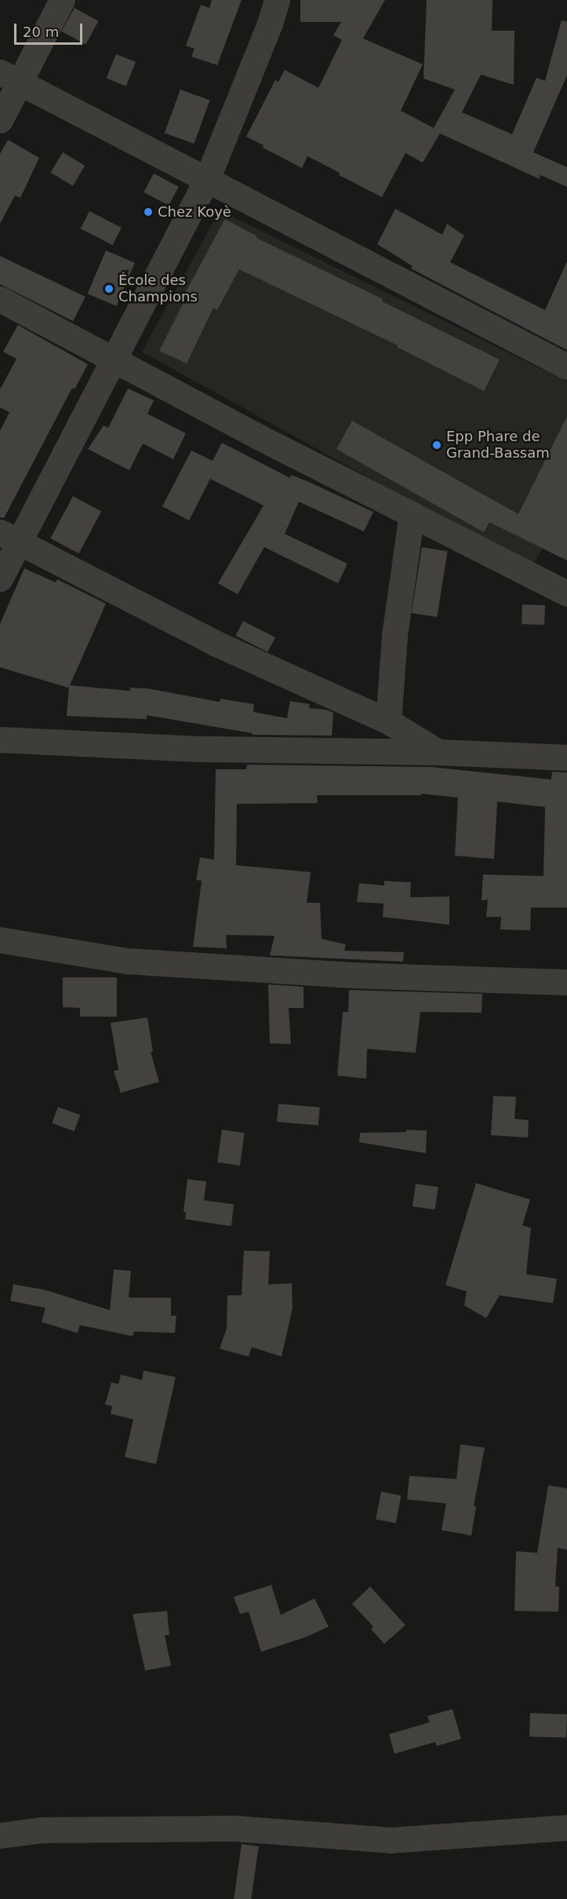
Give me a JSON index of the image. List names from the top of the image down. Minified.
{"places":["Chez Koyè","École des Champions","Epp Phare de Grand-Bassam"],"scale_bar":"20 m"}
